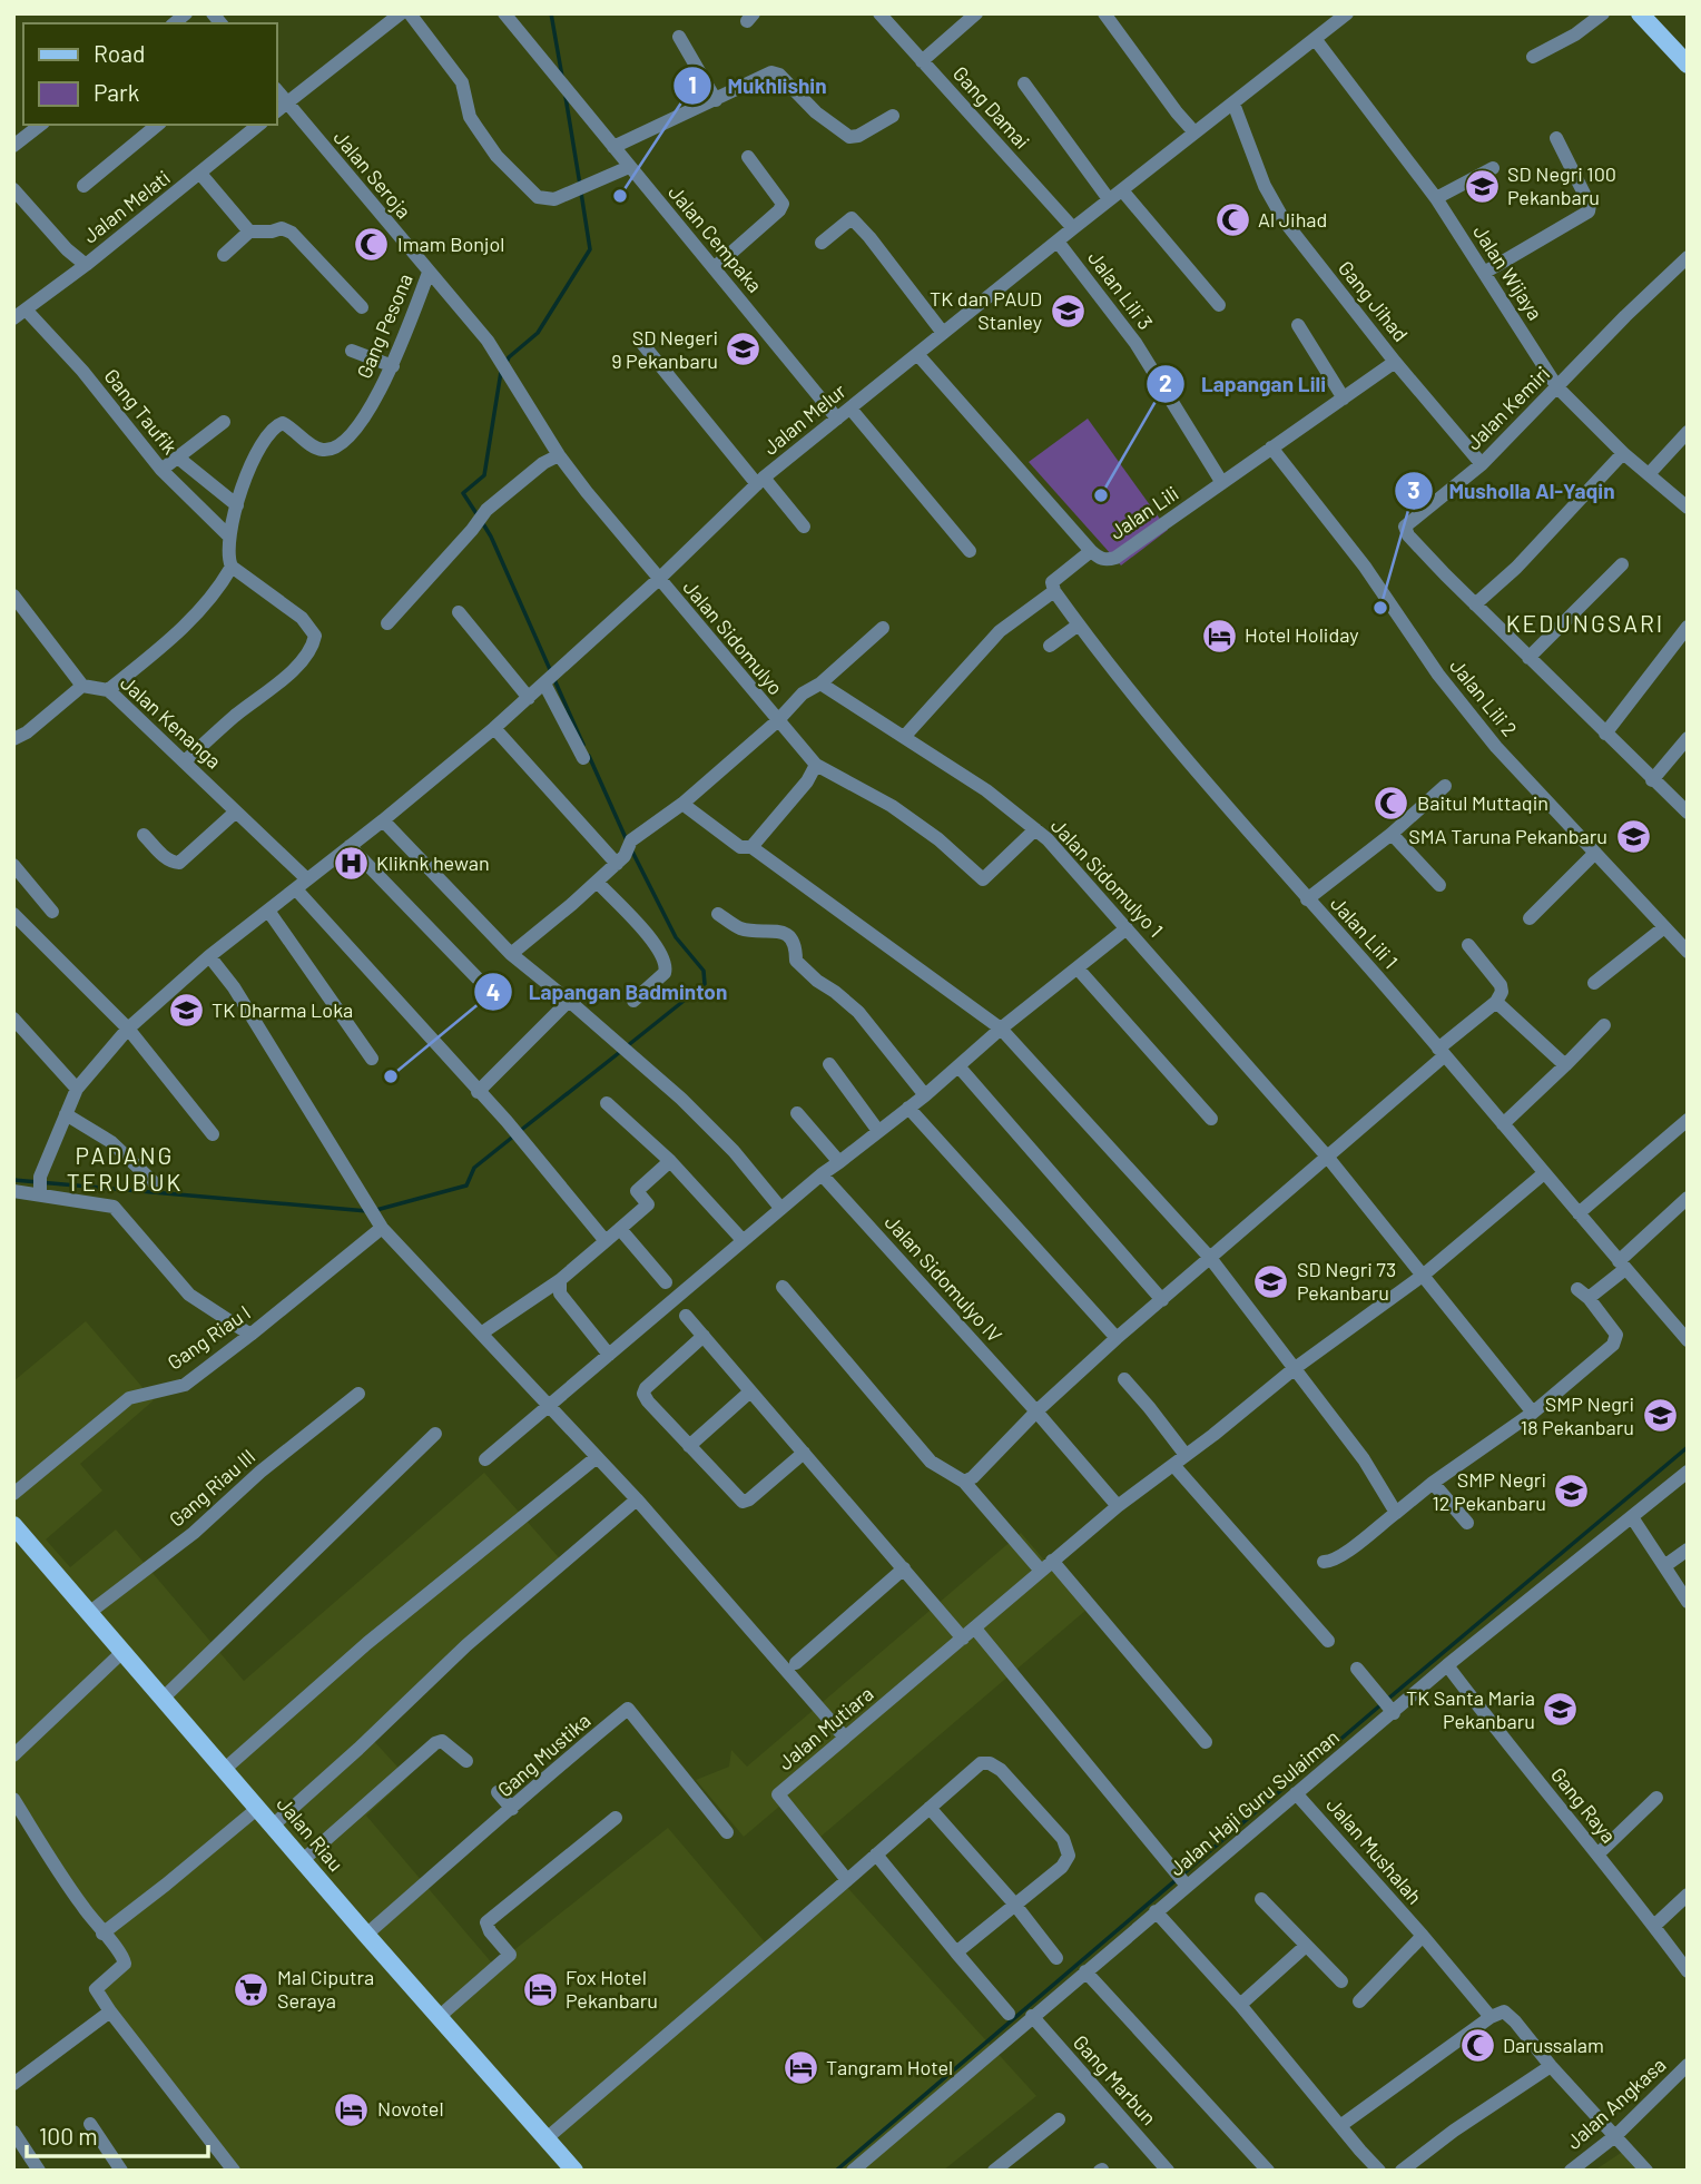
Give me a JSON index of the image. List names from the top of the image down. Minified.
{"streets":{"main road":["Jalan Riau"],"street":["Gang Damai","Jalan Seroja","Jalan Melati","Jalan Cempaka","Jalan Wijaya","Jalan Lili 3","Gang Jihad","Gang Pesona","Jalan Kemiri","Gang Taufik","Jalan Melur","Jalan Lili","Jalan Sidomulyo","Jalan Lili 2","Jalan Kenanga","Jalan Sidomulyo 1","Jalan Lili 1","Jalan Sidomulyo IV","Gang Riau I","Gang Riau III","Jalan Mutiara","Gang Mustika","Jalan Haji Guru Sulaiman","Gang Raya","Jalan Mushalah","Gang Marbun","Jalan Angkasa"]},"crossings":[["Gang Damai","Jalan Melur"],["Jalan Seroja","Gang Pesona"],["Jalan Melati","Gang Taufik"],["Jalan Cempaka","Jalan Melur"],["Jalan Wijaya","Jalan Kemiri"],["Jalan Wijaya","Jalan Melur"],["Jalan Lili 3","Jalan Melur"],["Jalan Lili 3","Jalan Lili"],["Gang Jihad","Jalan Kemiri"],["Gang Jihad","Jalan Melur"],["Gang Jihad","Jalan Lili"],["Gang Pesona","Gang Taufik"],["Jalan Melur","Jalan Lili"],["Jalan Melur","Jalan Sidomulyo"],["Jalan Melur","Jalan Kenanga"],["Jalan Lili","Jalan Lili 2"],["Jalan Sidomulyo","Jalan Sidomulyo 1"],["Jalan Sidomulyo 1","Jalan Mutiara"],["Jalan Lili 1","Jalan Mutiara"],["Gang Riau III","Jalan Riau"],["Gang Mustika","Jalan Riau"],["Jalan Haji Guru Sulaiman","Gang Raya"],["Jalan Haji Guru Sulaiman","Jalan Mushalah"],["Jalan Haji Guru Sulaiman","Gang Marbun"]],"districts":["KEDUNGSARI","PADANG TERUBUK"],"places":{"school or university":["SD Negri 100 Pekanbaru","TK dan PAUD Stanley","SD Negeri 9 Pekanbaru","SMA Taruna Pekanbaru","TK Dharma Loka","SD Negri 73 Pekanbaru","SMP Negri 18 Pekanbaru","SMP Negri 12 Pekanbaru","TK Santa Maria Pekanbaru"],"other":["Mukhlishin","Lapangan Lili","Musholla Al-Yaqin","Lapangan Badminton"],"mosque":["Al Jihad","Imam Bonjol","Baitul Muttaqin","Darussalam"],"hotel":["Hotel Holiday","Fox Hotel Pekanbaru","Tangram Hotel","Novotel"],"hospital":["Kliknk hewan"],"supermarket":["Mal Ciputra Seraya"]},"legend":["Road","Park"],"scale_bar":"100 m"}
